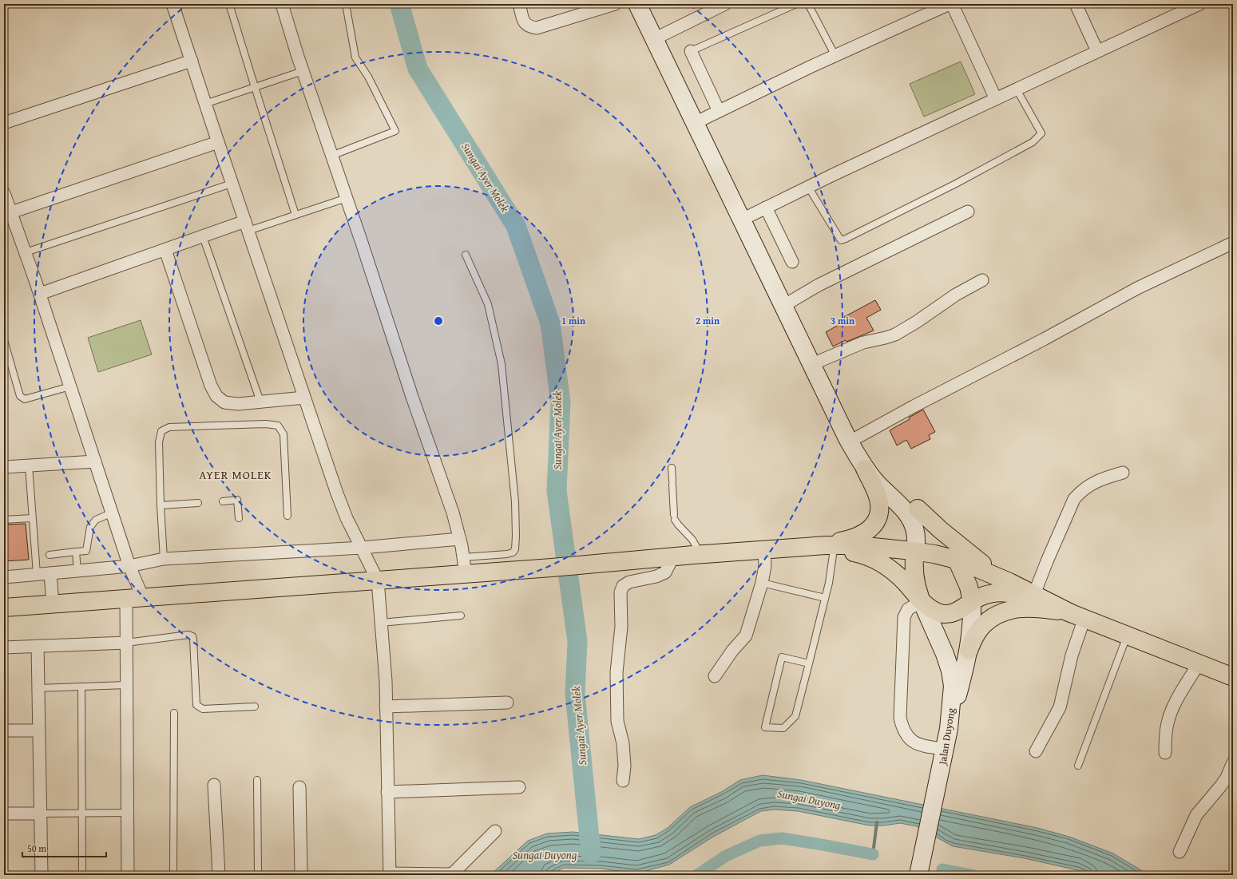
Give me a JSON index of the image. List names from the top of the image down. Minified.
{"streets":{"main road":["Jalan Duyong"]},"districts":["AYER MOLEK"],"water":["Sungai Ayer Molek","Sungai Duyong"],"scale_bar":"50 m","rings":["1 min","2 min","3 min"]}
